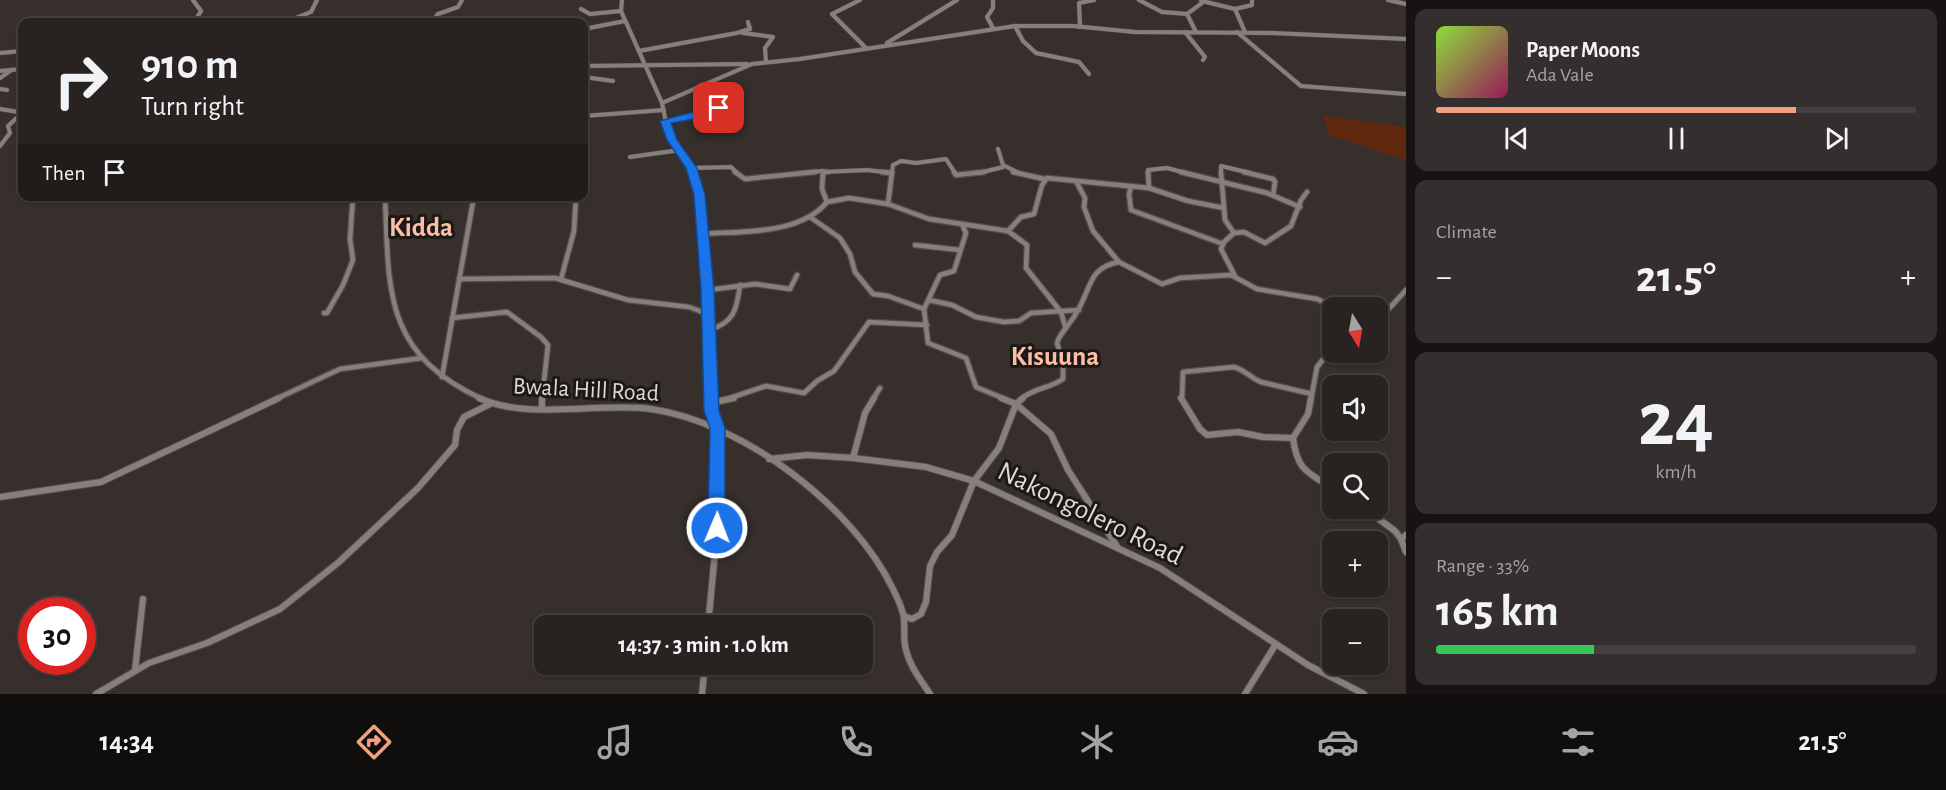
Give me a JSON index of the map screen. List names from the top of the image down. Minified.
{"streets":{"street":["Bwala Hill Road","Nakongolero Road"]},"crossings":[["Bwala Hill Road","Nakongolero Road"]],"districts":["Kidda","Kisuuna"],"north":"bottom","page":{"turn":["910 m","Turn right"],"song":["Paper Moons","Ada Vale"],"then":"Then","tile":["Climate",["24","km/h"],["Range · 33%","165 km"]],"heat":["−","21.5°","+"],"map_buttons":["+","−"],"limit":"30","trip":"14:37 · 3 min · 1.0 km","tabs":["14:34","21.5°"]}}
